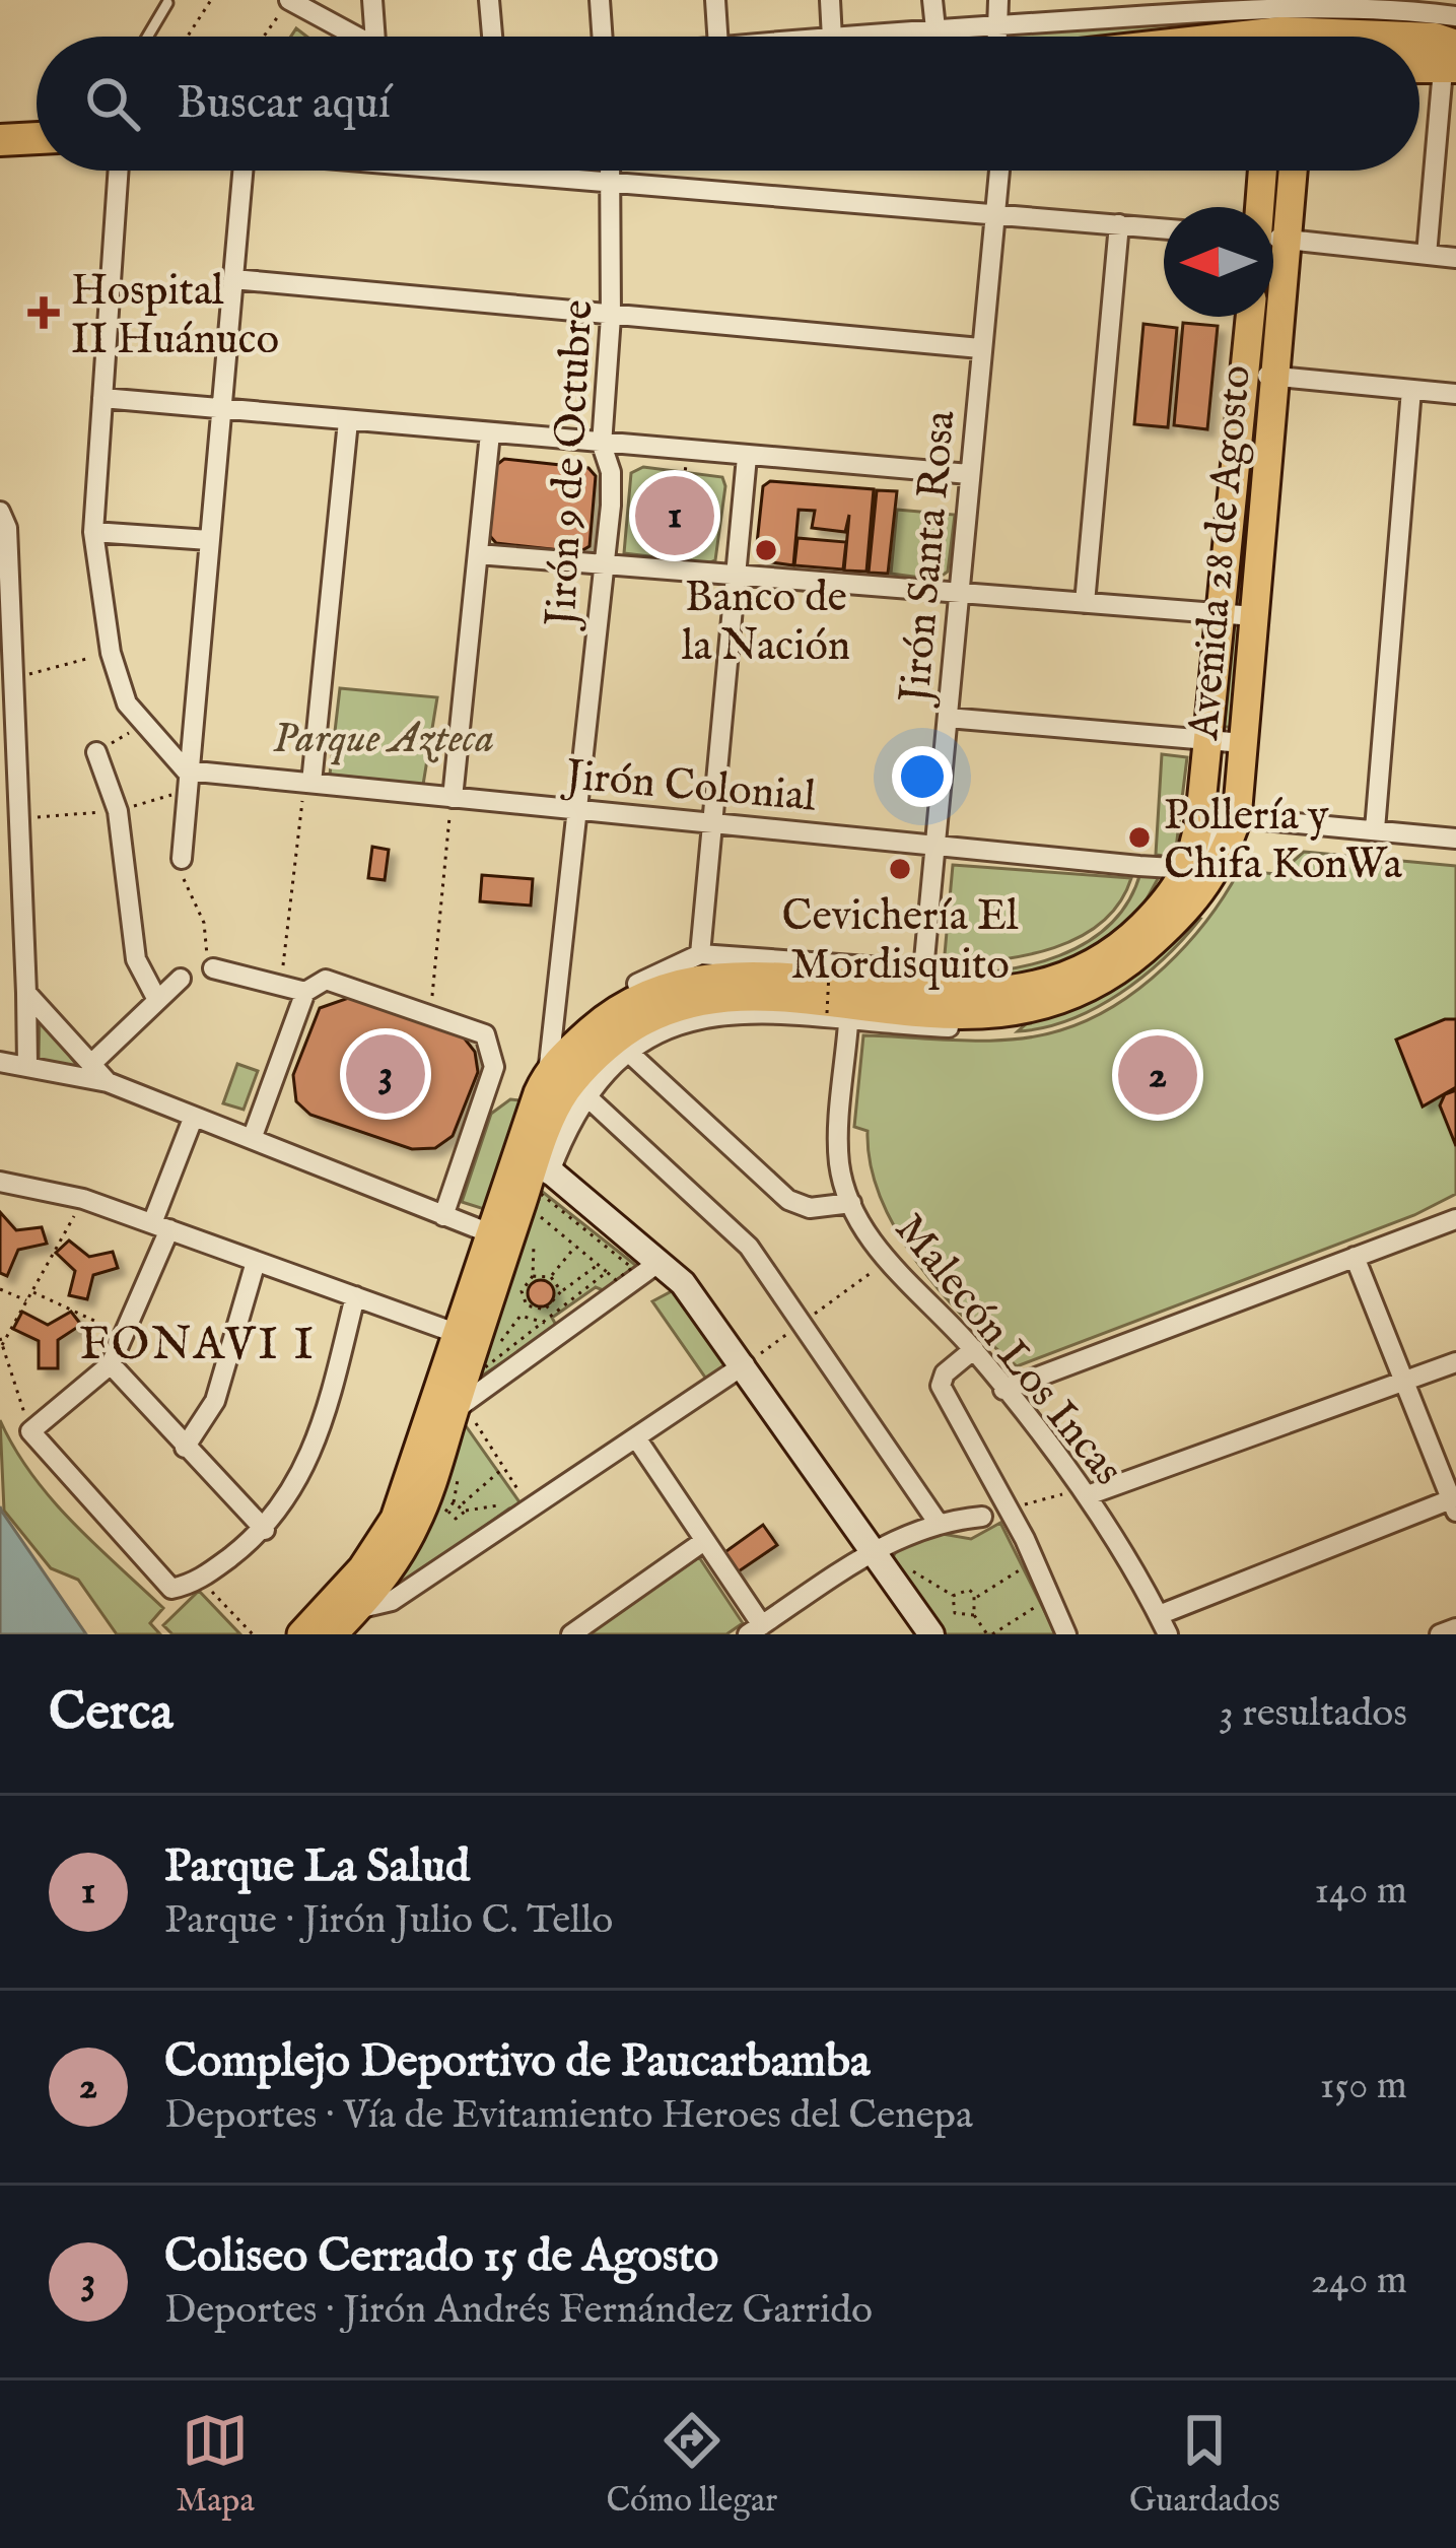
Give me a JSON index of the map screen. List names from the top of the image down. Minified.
{"streets":{"main road":["Avenida 28 de Agosto"],"street":["Jirón 9 de Octubre","Jirón Santa Rosa","Jirón Colonial","Malecón Los Incas"]},"crossings":[["Jirón 9 de Octubre","Jirón Colonial"],["Avenida 28 de Agosto","Jirón Colonial"],["Jirón Santa Rosa","Jirón Colonial"]],"districts":["FONAVI I"],"parks":["Parque Azteca"],"places":{"health":["Hospital II Huánuco"],"other":["Banco de la Nación","Pollería y Chifa KonWa","Cevichería El Mordisquito"]},"north":"left","page":{"search":"Buscar aquí","pins":["1","3","2"],"heading":["Cerca","3 resultados"],"list":[{"mark":"1","name":"Parque La Salud","note":"Parque · Jirón Julio C. Tello","value":"140 m"},{"mark":"2","name":"Complejo Deportivo de Paucarbamba","note":"Deportes · Vía de Evitamiento Heroes del Cenepa","value":"150 m"},{"mark":"3","name":"Coliseo Cerrado 15 de Agosto","note":"Deportes · Jirón Andrés Fernández Garrido","value":"240 m"}],"nav":["Mapa","Cómo llegar","Guardados"]}}
